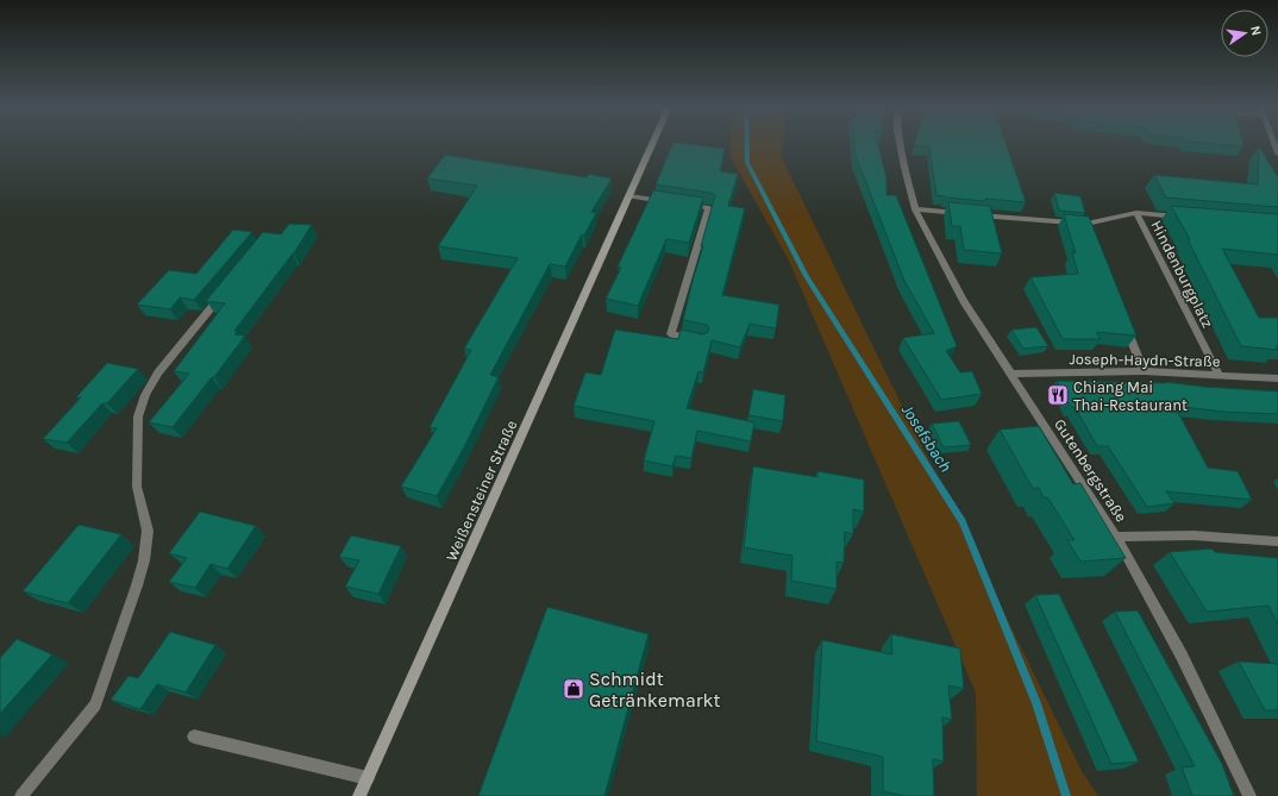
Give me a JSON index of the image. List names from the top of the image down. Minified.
{"streets":{"main road":["Weißensteiner Straße"],"street":["Hindenburgplatz","Joseph-Haydn-Straße","Gutenbergstraße"]},"crossings":[["Hindenburgplatz","Joseph-Haydn-Straße"],["Joseph-Haydn-Straße","Gutenbergstraße"]],"water":["Josefsbach"],"places":{"restaurant":["Chiang Mai Thai-Restaurant"],"shop":["Schmidt Getränkemarkt"]},"north":"right"}
